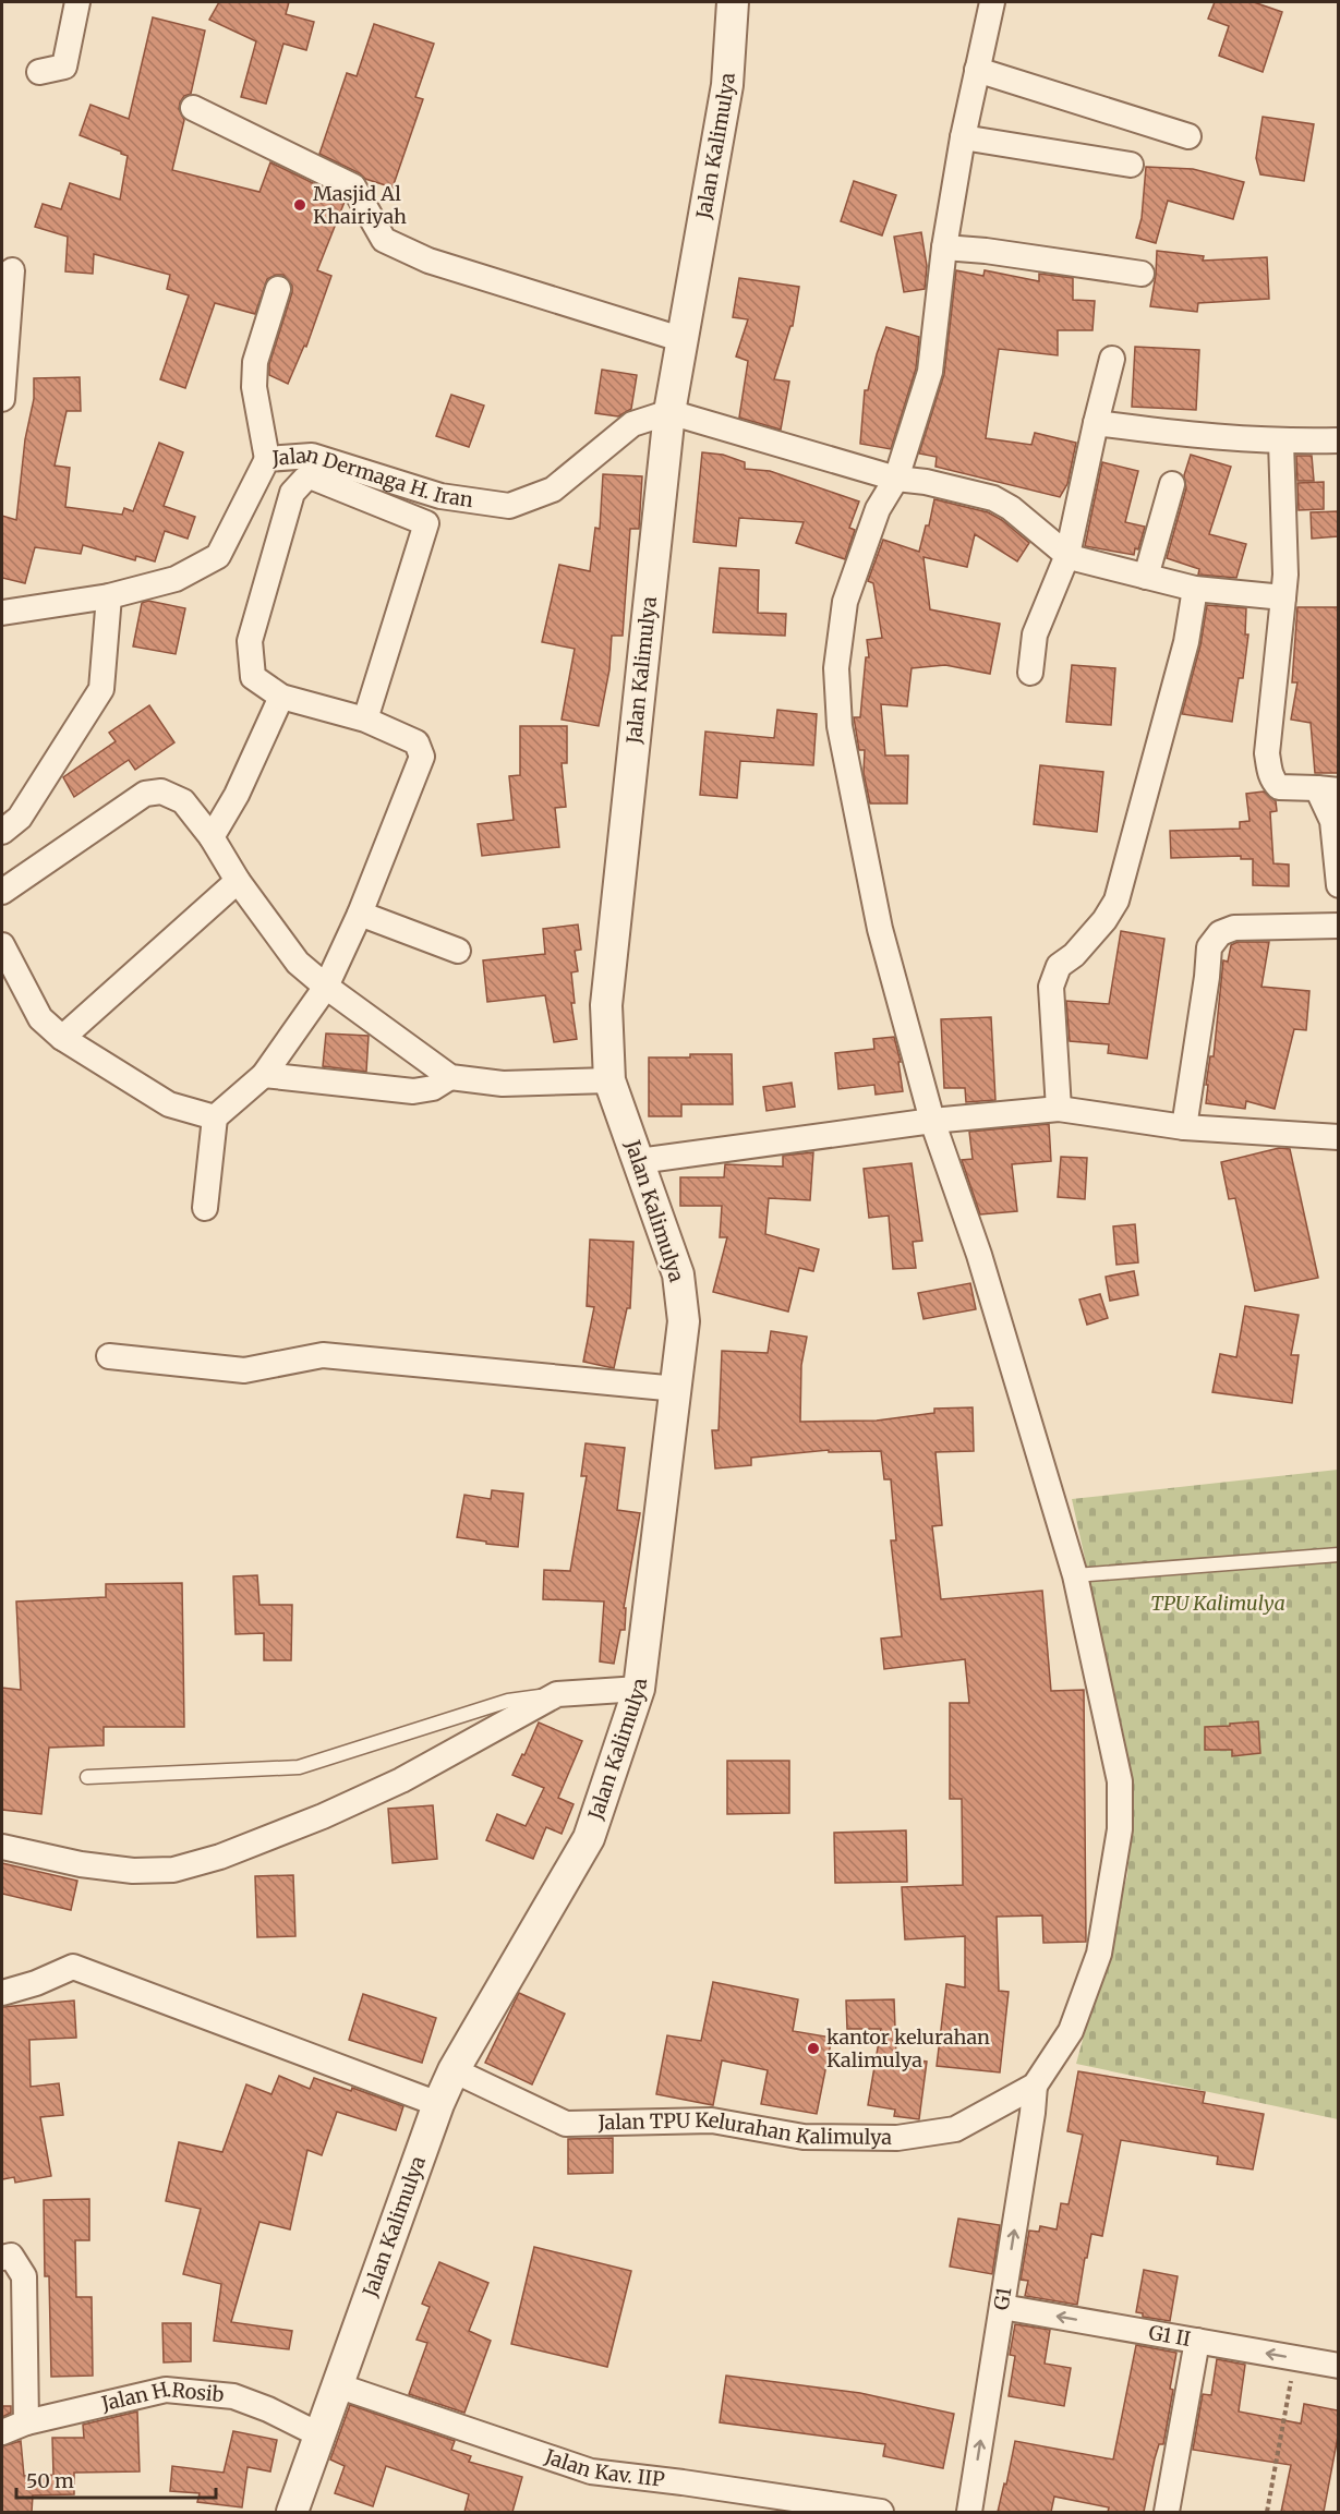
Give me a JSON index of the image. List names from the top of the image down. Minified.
{"streets":{"street":["Jalan Kalimulya","Jalan Dermaga H. Iran","Jalan TPU Kelurahan Kalimulya","G1","G1 II","Jalan H.Rosib","Jalan Kav. IIP"]},"crossings":[["Jalan Kalimulya","Jalan Dermaga H. Iran"],["Jalan Kalimulya","Jalan TPU Kelurahan Kalimulya"],["Jalan Kalimulya","Jalan H.Rosib"],["Jalan Kalimulya","Jalan Kav. IIP"],["Jalan TPU Kelurahan Kalimulya","G1"],["G1","G1 II"]],"one_way":["G1 II"],"parks":["TPU Kalimulya"],"places":["Masjid Al Khairiyah","kantor kelurahan Kalimulya"],"scale_bar":"50 m"}
